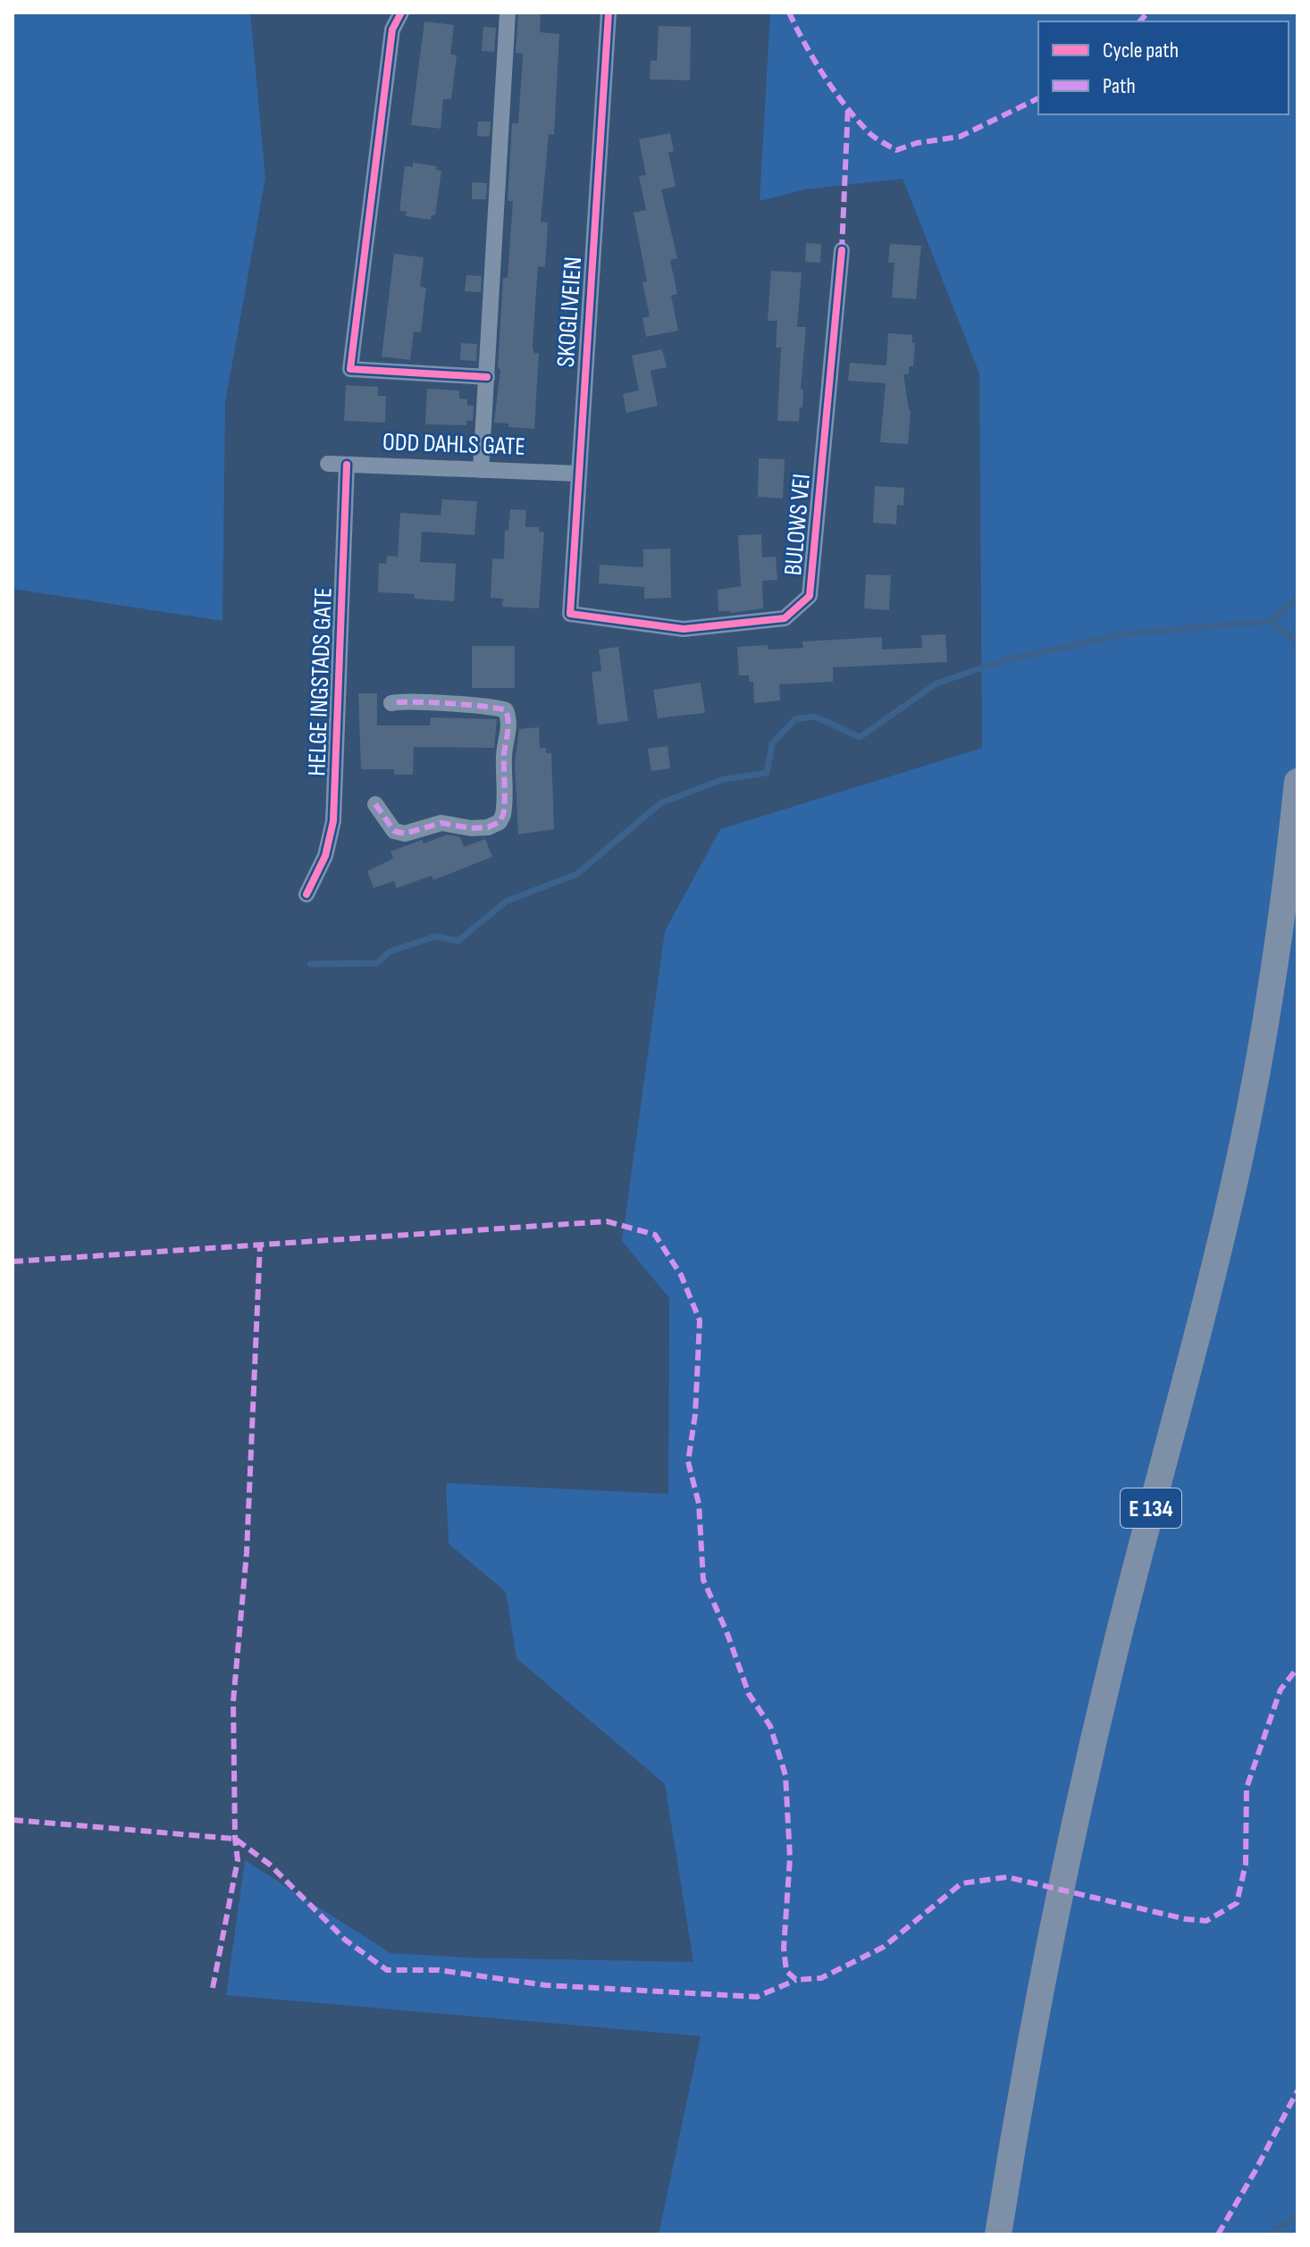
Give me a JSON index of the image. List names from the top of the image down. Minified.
{"streets":{"highway":["E 134"],"street":["SKOGLIVEIEN","ODD DAHLS GATE","BULOWS VEI","HELGE INGSTADS GATE"]},"crossings":[["SKOGLIVEIEN","ODD DAHLS GATE"],["SKOGLIVEIEN","BULOWS VEI"],["ODD DAHLS GATE","HELGE INGSTADS GATE"]],"legend":["Cycle path","Path"]}
